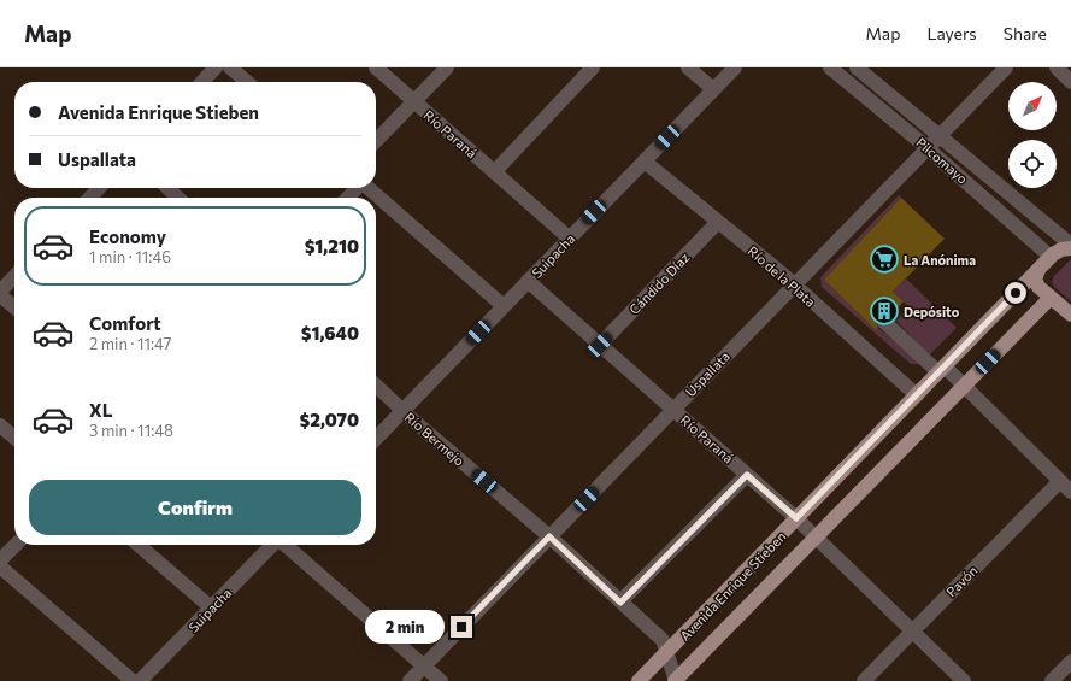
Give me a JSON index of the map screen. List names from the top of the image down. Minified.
{"streets":{"main road":["Avenida Enrique Stieben"],"street":["Río Paraná","Pilcomayo","Suipacha","Río de la Plata","Cándido Díaz","Uspallata","Río Bermejo","Pavón"]},"crossings":[["Río Paraná","Suipacha"],["Río Paraná","Cándido Díaz"],["Río Paraná","Uspallata"],["Río Paraná","Pavón"],["Río Paraná","Avenida Enrique Stieben"],["Pilcomayo","Uspallata"],["Pilcomayo","Avenida Enrique Stieben"],["Suipacha","Río de la Plata"],["Suipacha","Río Bermejo"],["Río de la Plata","Cándido Díaz"],["Río de la Plata","Uspallata"],["Río de la Plata","Avenida Enrique Stieben"],["Uspallata","Río Bermejo"],["Río Bermejo","Avenida Enrique Stieben"]],"places":{"supermarket":["La Anónima"],"building":["Depósito"]},"north":"top right","page":{"header":"Map","nav":["Map","Layers","Share"],"banner":["Avenida Enrique Stieben","Uspallata"],"list":[{"name":"Economy","note":"1 min · 11:46","value":"$1,210"},{"name":"Comfort","note":"2 min · 11:47","value":"$1,640"},{"name":"XL","note":"3 min · 11:48","value":"$2,070"}],"buttons":"Confirm","bubble":"2 min"}}
